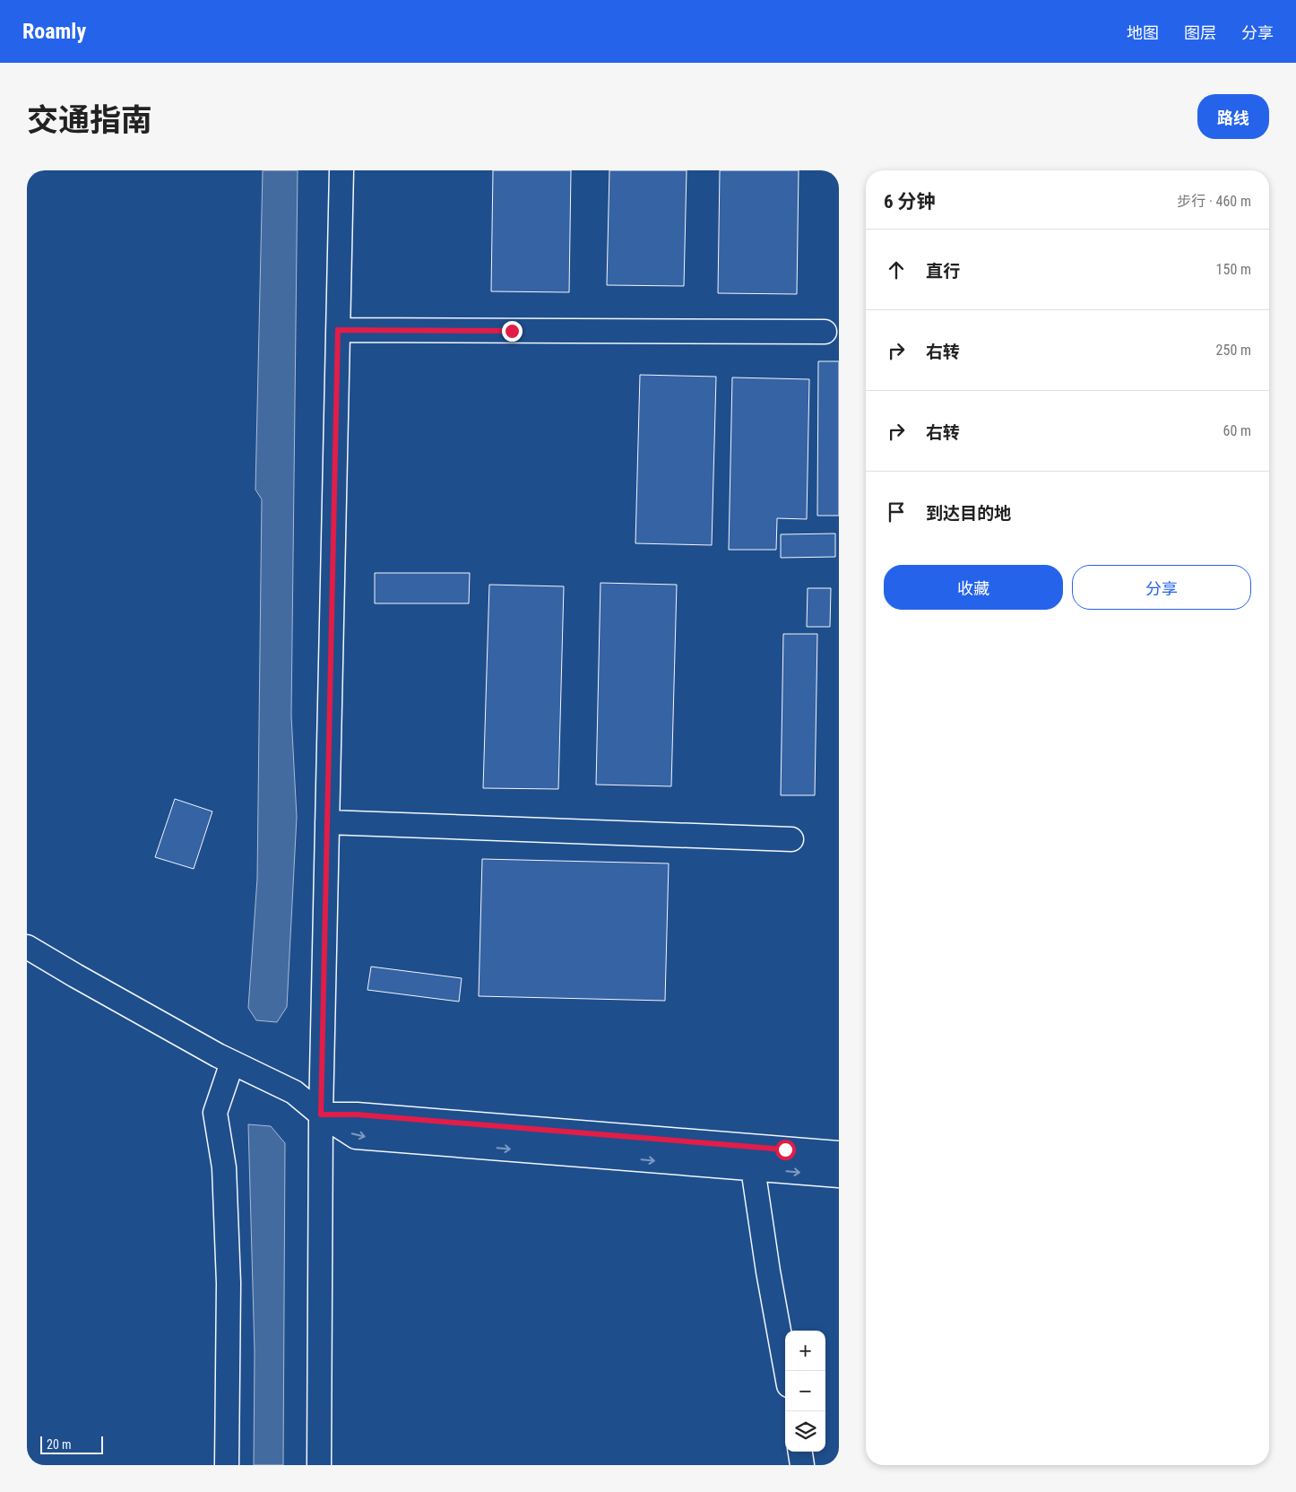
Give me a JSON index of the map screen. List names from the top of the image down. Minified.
{"scale_bar":"20 m","page":{"header":"Roamly","nav":["地图","图层","分享"],"title":"交通指南","buttons":["路线",["收藏","分享"]],"heading":["6 分钟","步行 · 460 m"],"list":[["直行","150 m"],["右转","250 m"],["右转","60 m"],"到达目的地"],"map_buttons":["+","−"],"scale":"20 m"}}
